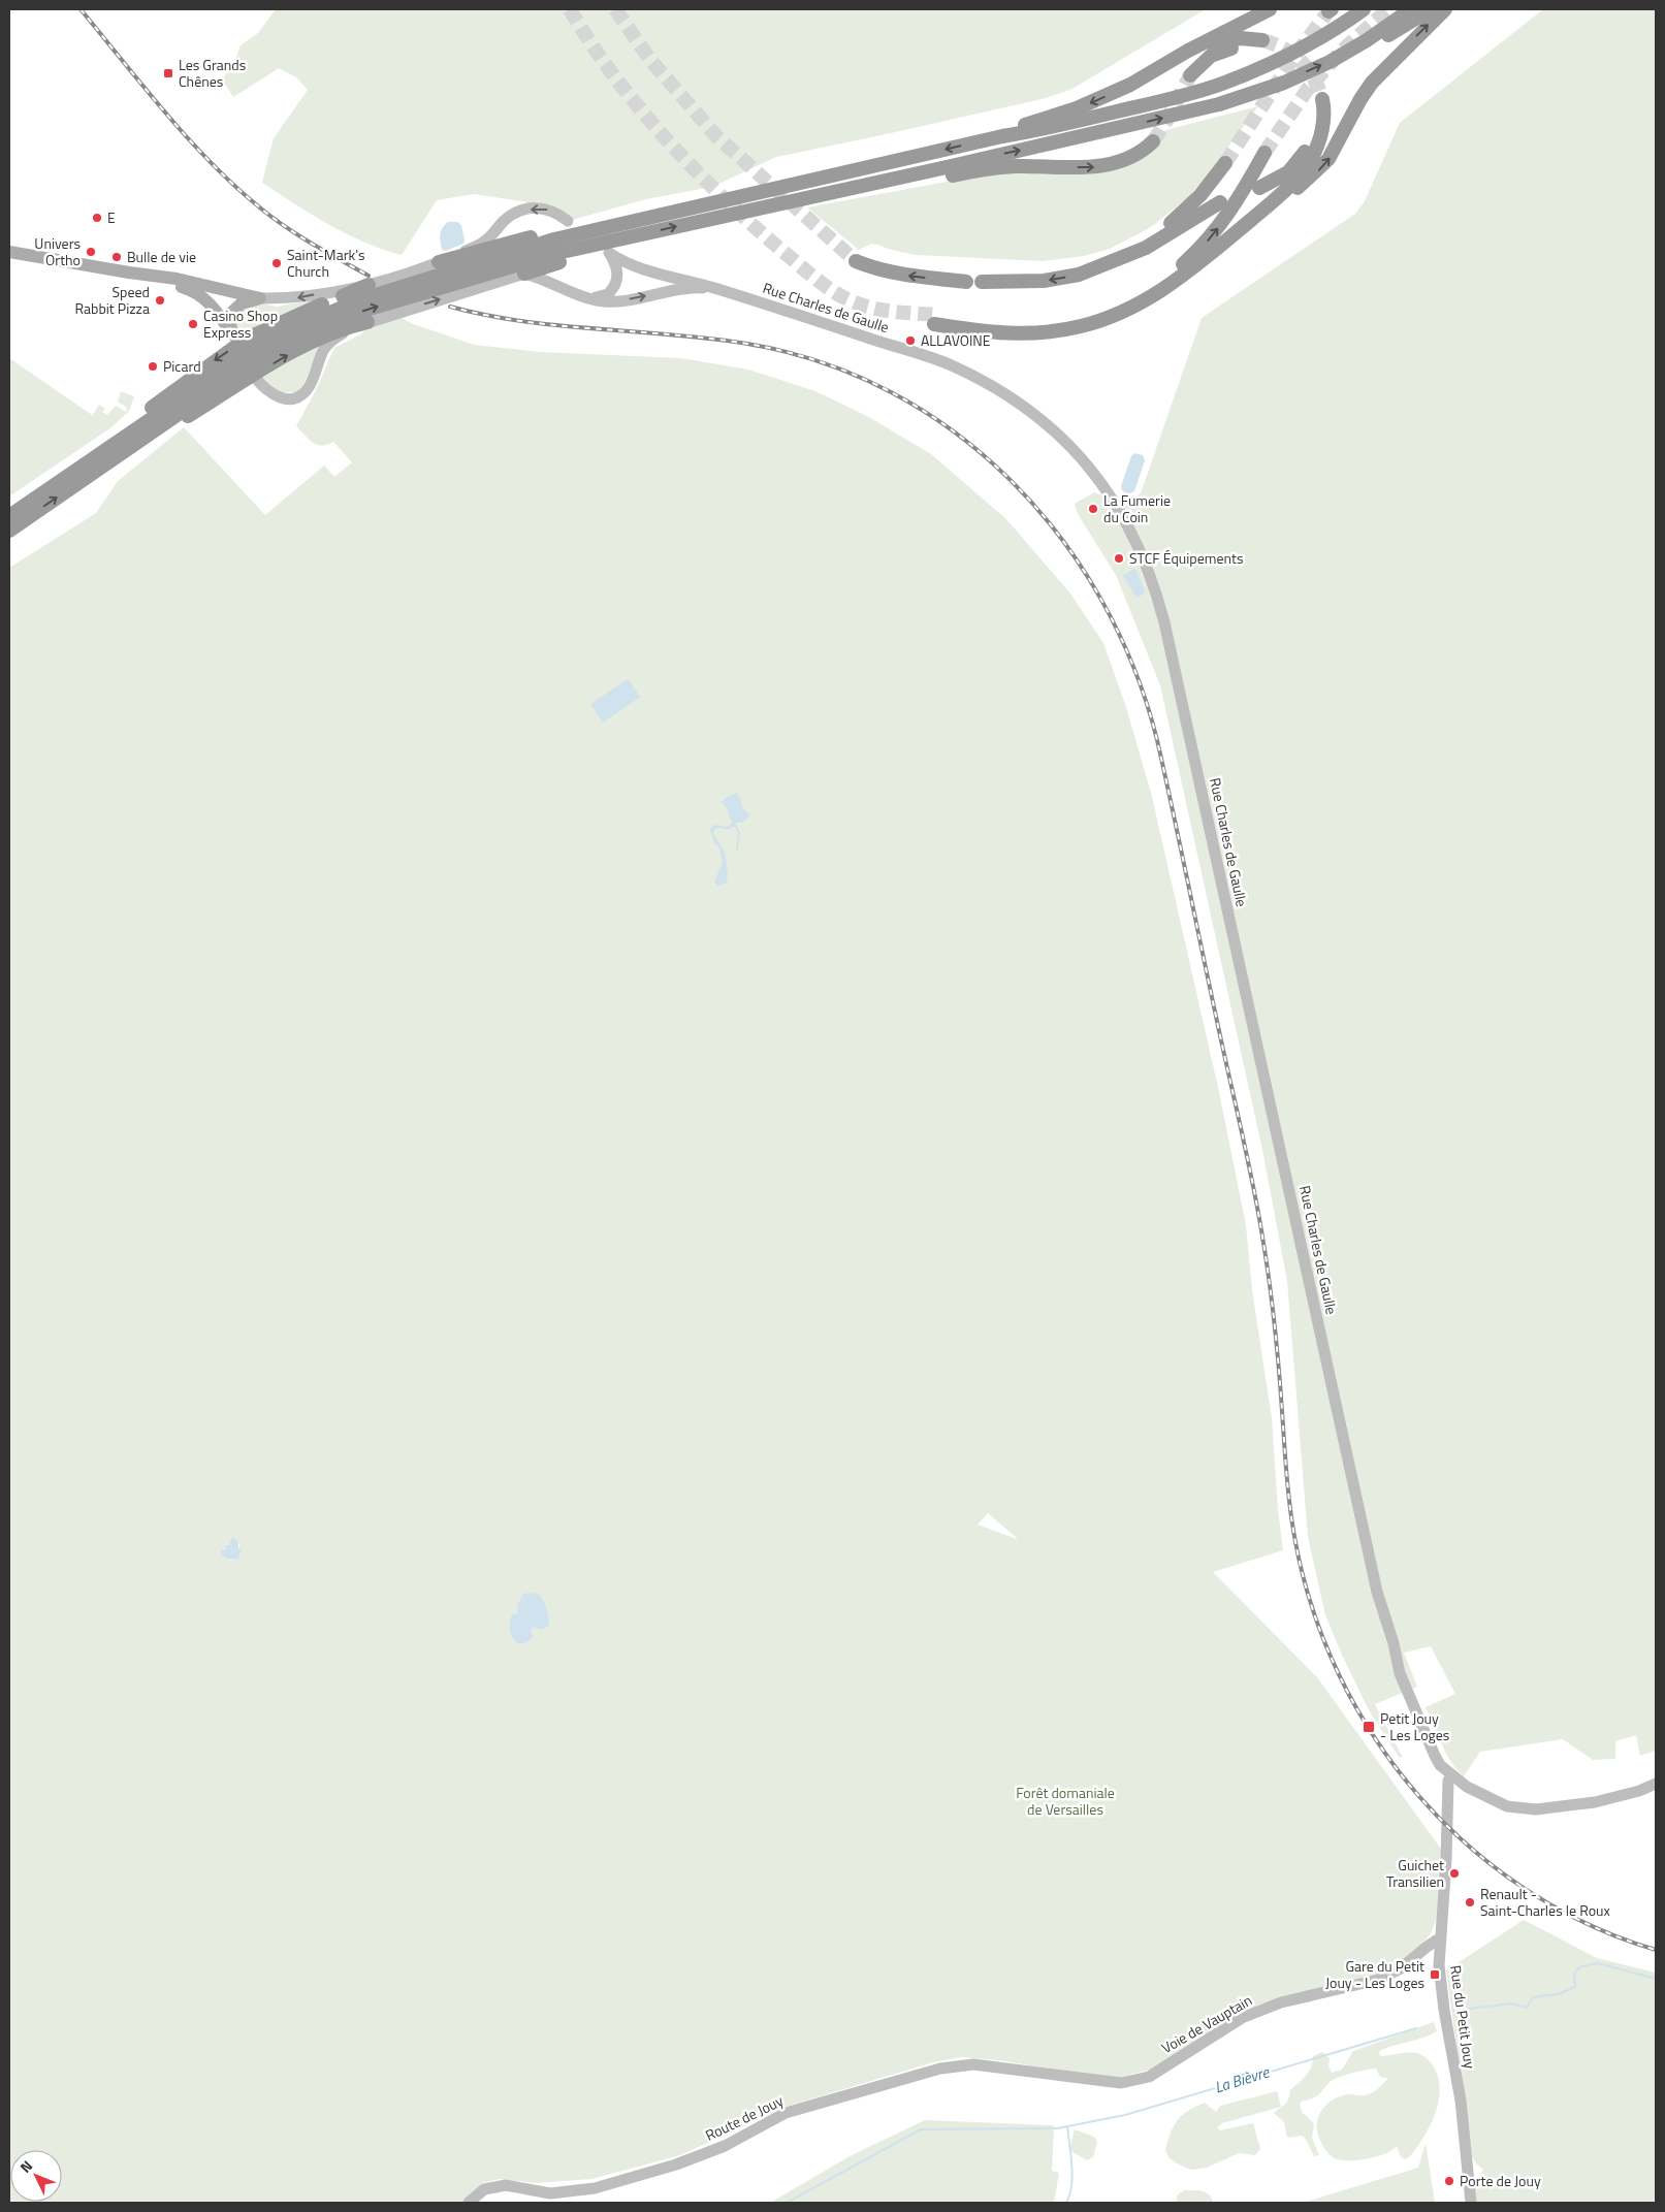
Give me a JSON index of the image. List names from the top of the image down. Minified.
{"streets":{"main road":["Rue Charles de Gaulle","Rue du Petit Jouy","Voie de Vauptain","Route de Jouy"]},"crossings":[["Rue Charles de Gaulle","Rue du Petit Jouy"],["Rue du Petit Jouy","Voie de Vauptain"],["Voie de Vauptain","Route de Jouy"]],"water":["La Bièvre"],"parks":["Forêt domaniale de Versailles"],"places":{"transit":["Les Grands Chênes","Petit Jouy - Les Loges","Gare du Petit Jouy - Les Loges"],"other":["E","Univers Ortho","Bulle de vie","Saint-Mark's Church","Speed Rabbit Pizza","Casino Shop Express","ALLAVOINE","Picard","La Fumerie du Coin","STCF Équipements","Guichet Transilien","Renault - Saint-Charles le Roux","Porte de Jouy"]},"north":"top left"}
